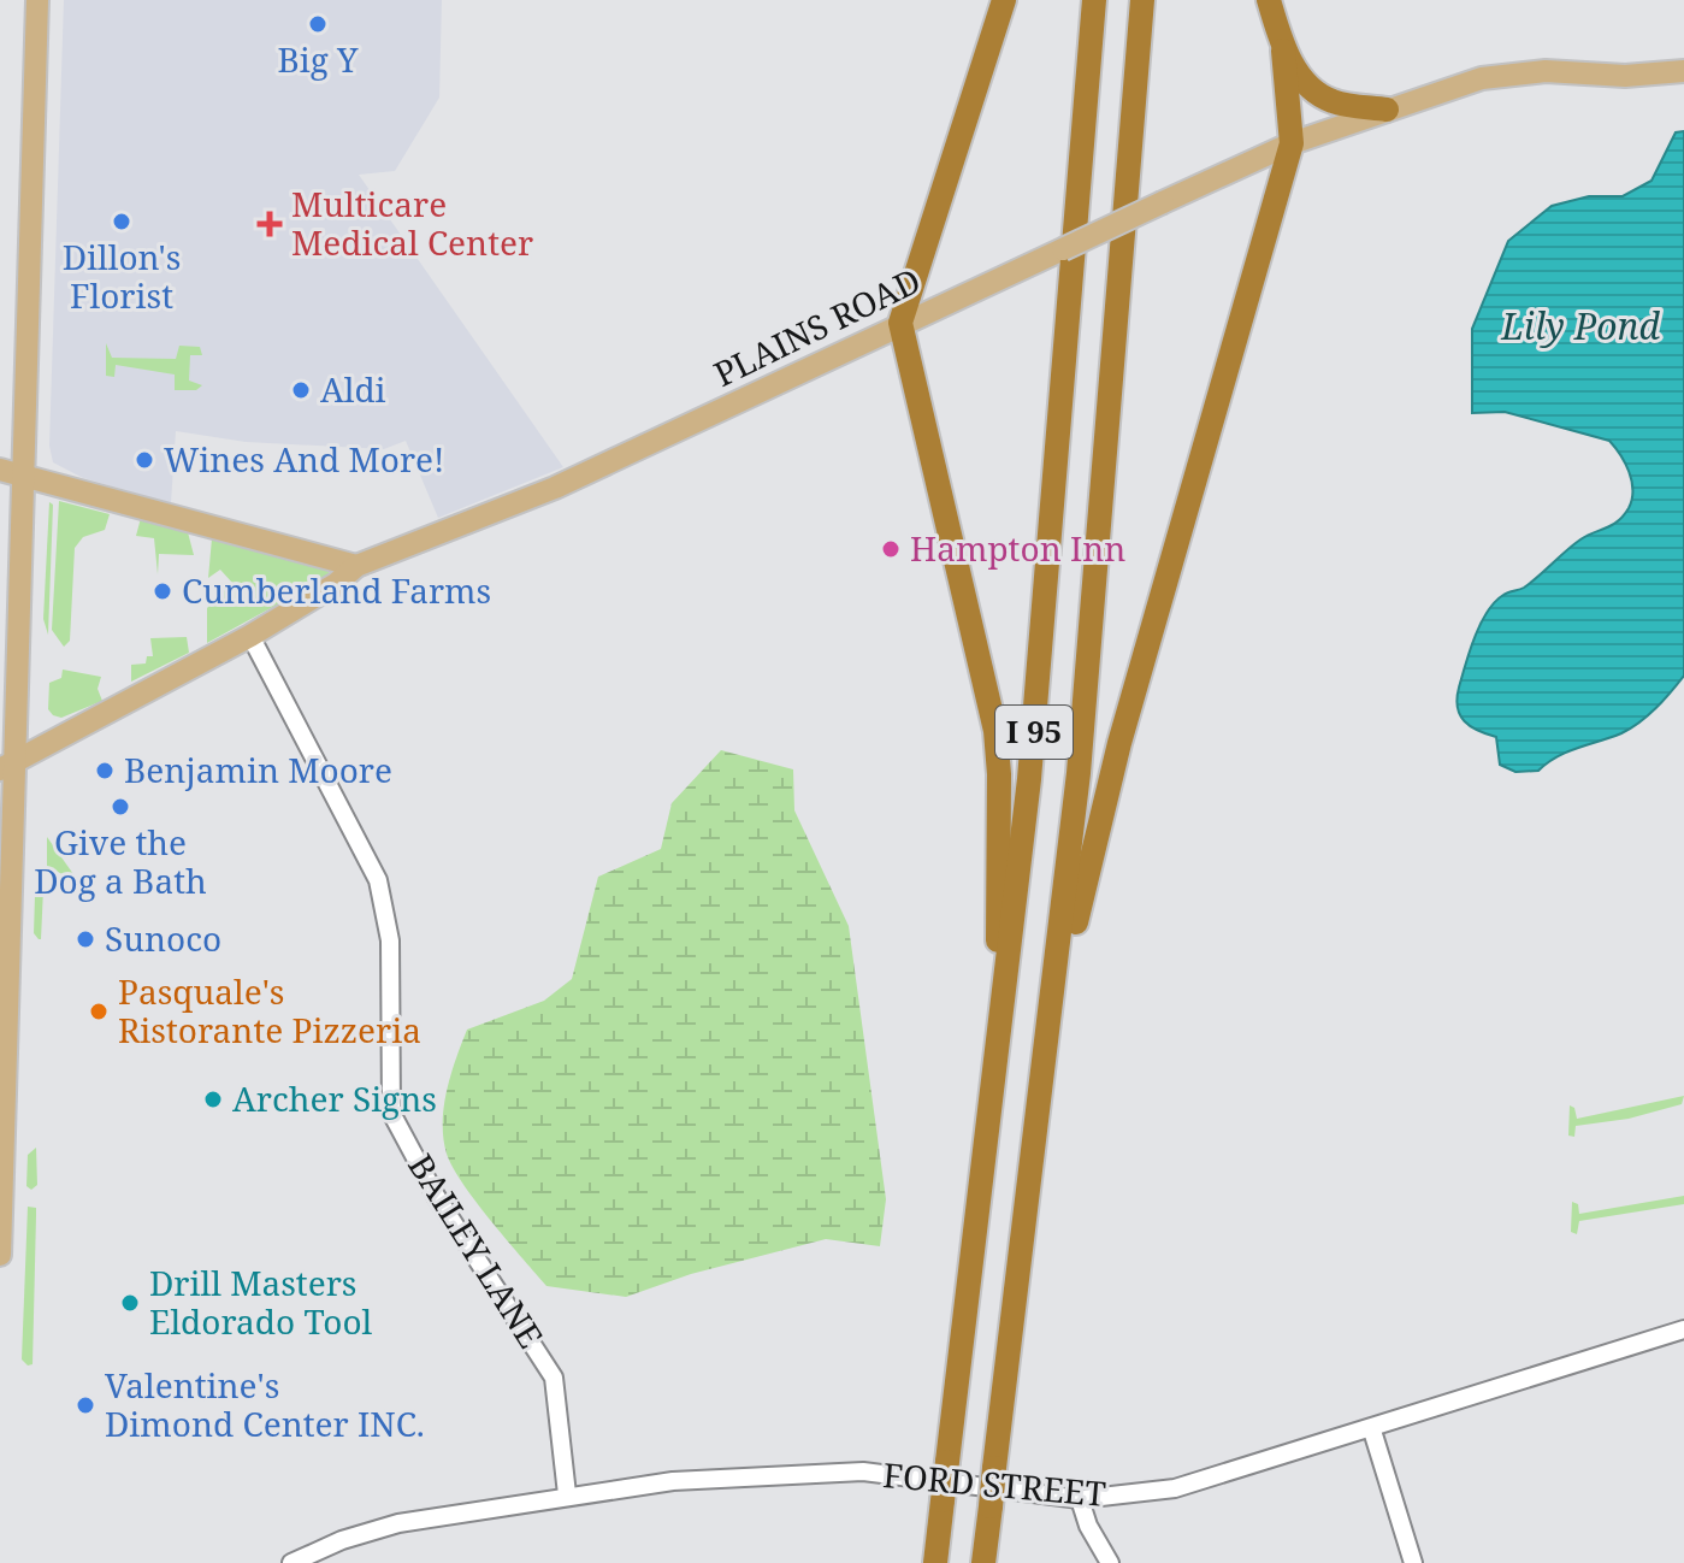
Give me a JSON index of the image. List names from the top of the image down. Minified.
{"streets":{"highway":["I 95"],"main road":["PLAINS ROAD"],"street":["BAILEY LANE","FORD STREET"]},"crossings":[["PLAINS ROAD","BAILEY LANE"],["BAILEY LANE","FORD STREET"]],"water":["Lily Pond"],"places":{"other":["Big Y","Dillon's Florist","Aldi","Wines And More!","Hampton Inn","Cumberland Farms","Benjamin Moore","Give the Dog a Bath","Sunoco","Pasquale's Ristorante Pizzeria","Archer Signs","Drill Masters Eldorado Tool","Valentine's Dimond Center INC."],"health":["Multicare Medical Center"]}}
